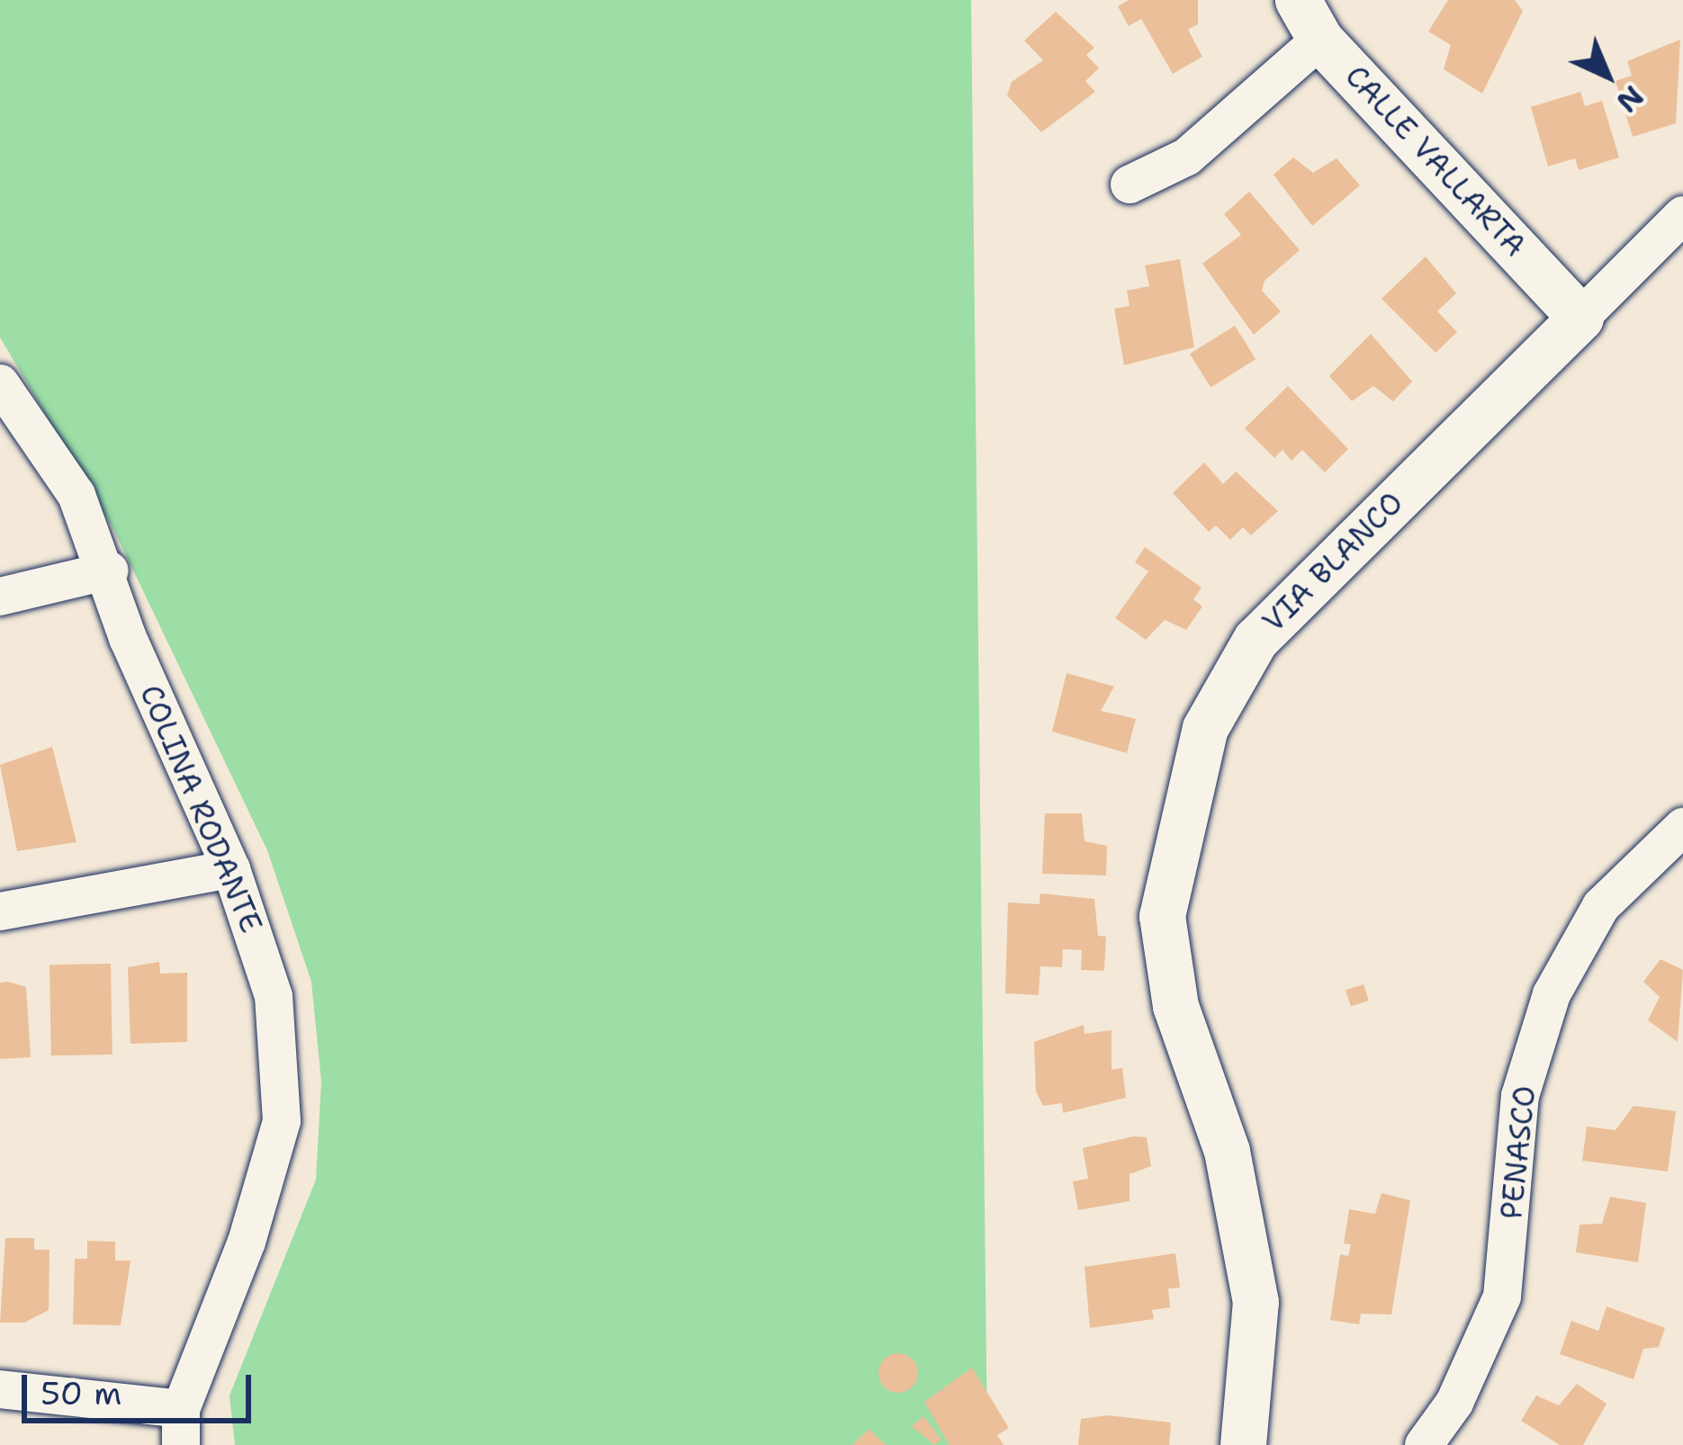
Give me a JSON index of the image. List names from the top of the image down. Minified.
{"streets":{"street":["CALLE VALLARTA","VIA BLANCO","COLINA RODANTE","PENASCO"]},"crossings":[["CALLE VALLARTA","VIA BLANCO"]],"scale_bar":"50 m","north":"bottom right"}
